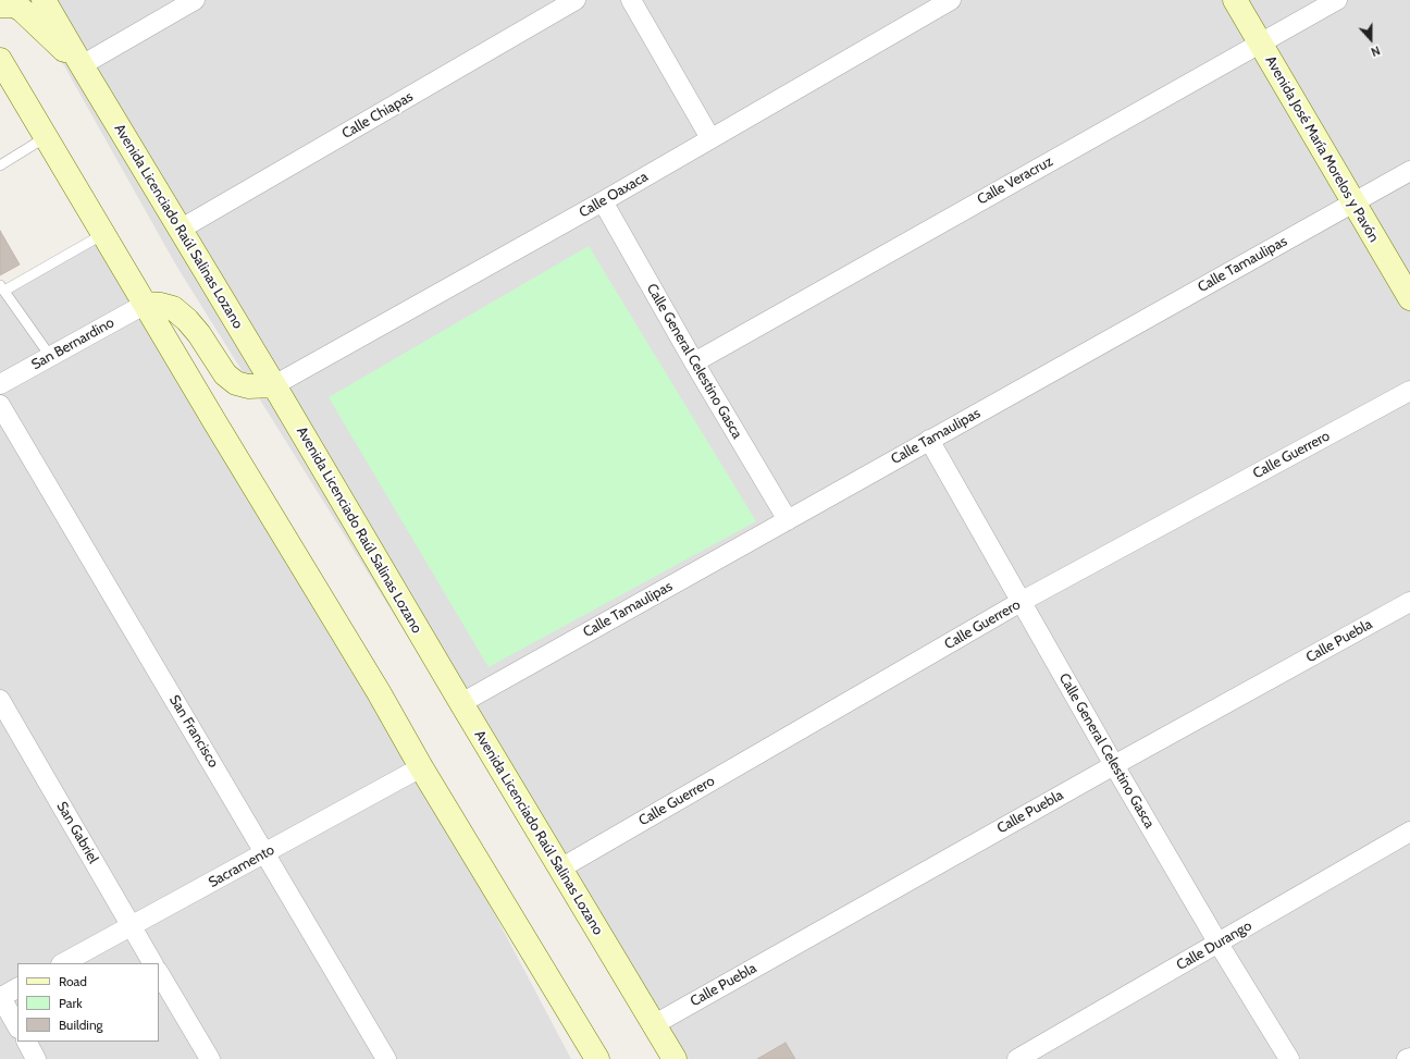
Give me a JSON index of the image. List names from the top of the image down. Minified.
{"streets":{"main road":["Avenida José María Morelos y Pavón","Avenida Licenciado Raúl Salinas Lozano"],"street":["Calle Chiapas","Calle Veracruz","Calle Oaxaca","Calle Tamaulipas","San Bernardino","Calle General Celestino Gasca","Calle Guerrero","Calle Puebla","San Francisco","San Gabriel","Sacramento","Calle Durango"]},"crossings":[["Calle Chiapas","Avenida Licenciado Raúl Salinas Lozano"],["Avenida José María Morelos y Pavón","Calle Veracruz"],["Avenida José María Morelos y Pavón","Calle Tamaulipas"],["Calle Veracruz","Calle General Celestino Gasca"],["Calle Oaxaca","Avenida Licenciado Raúl Salinas Lozano"],["Calle Oaxaca","Calle General Celestino Gasca"],["Avenida Licenciado Raúl Salinas Lozano","Calle Tamaulipas"],["Avenida Licenciado Raúl Salinas Lozano","Calle Guerrero"],["Avenida Licenciado Raúl Salinas Lozano","Calle Puebla"],["Calle Tamaulipas","Calle General Celestino Gasca"],["Calle General Celestino Gasca","Calle Guerrero"],["Calle General Celestino Gasca","Calle Puebla"],["Calle General Celestino Gasca","Calle Durango"],["San Francisco","Sacramento"],["San Gabriel","Sacramento"]],"legend":["Road","Park","Building"],"north":"bottom"}
